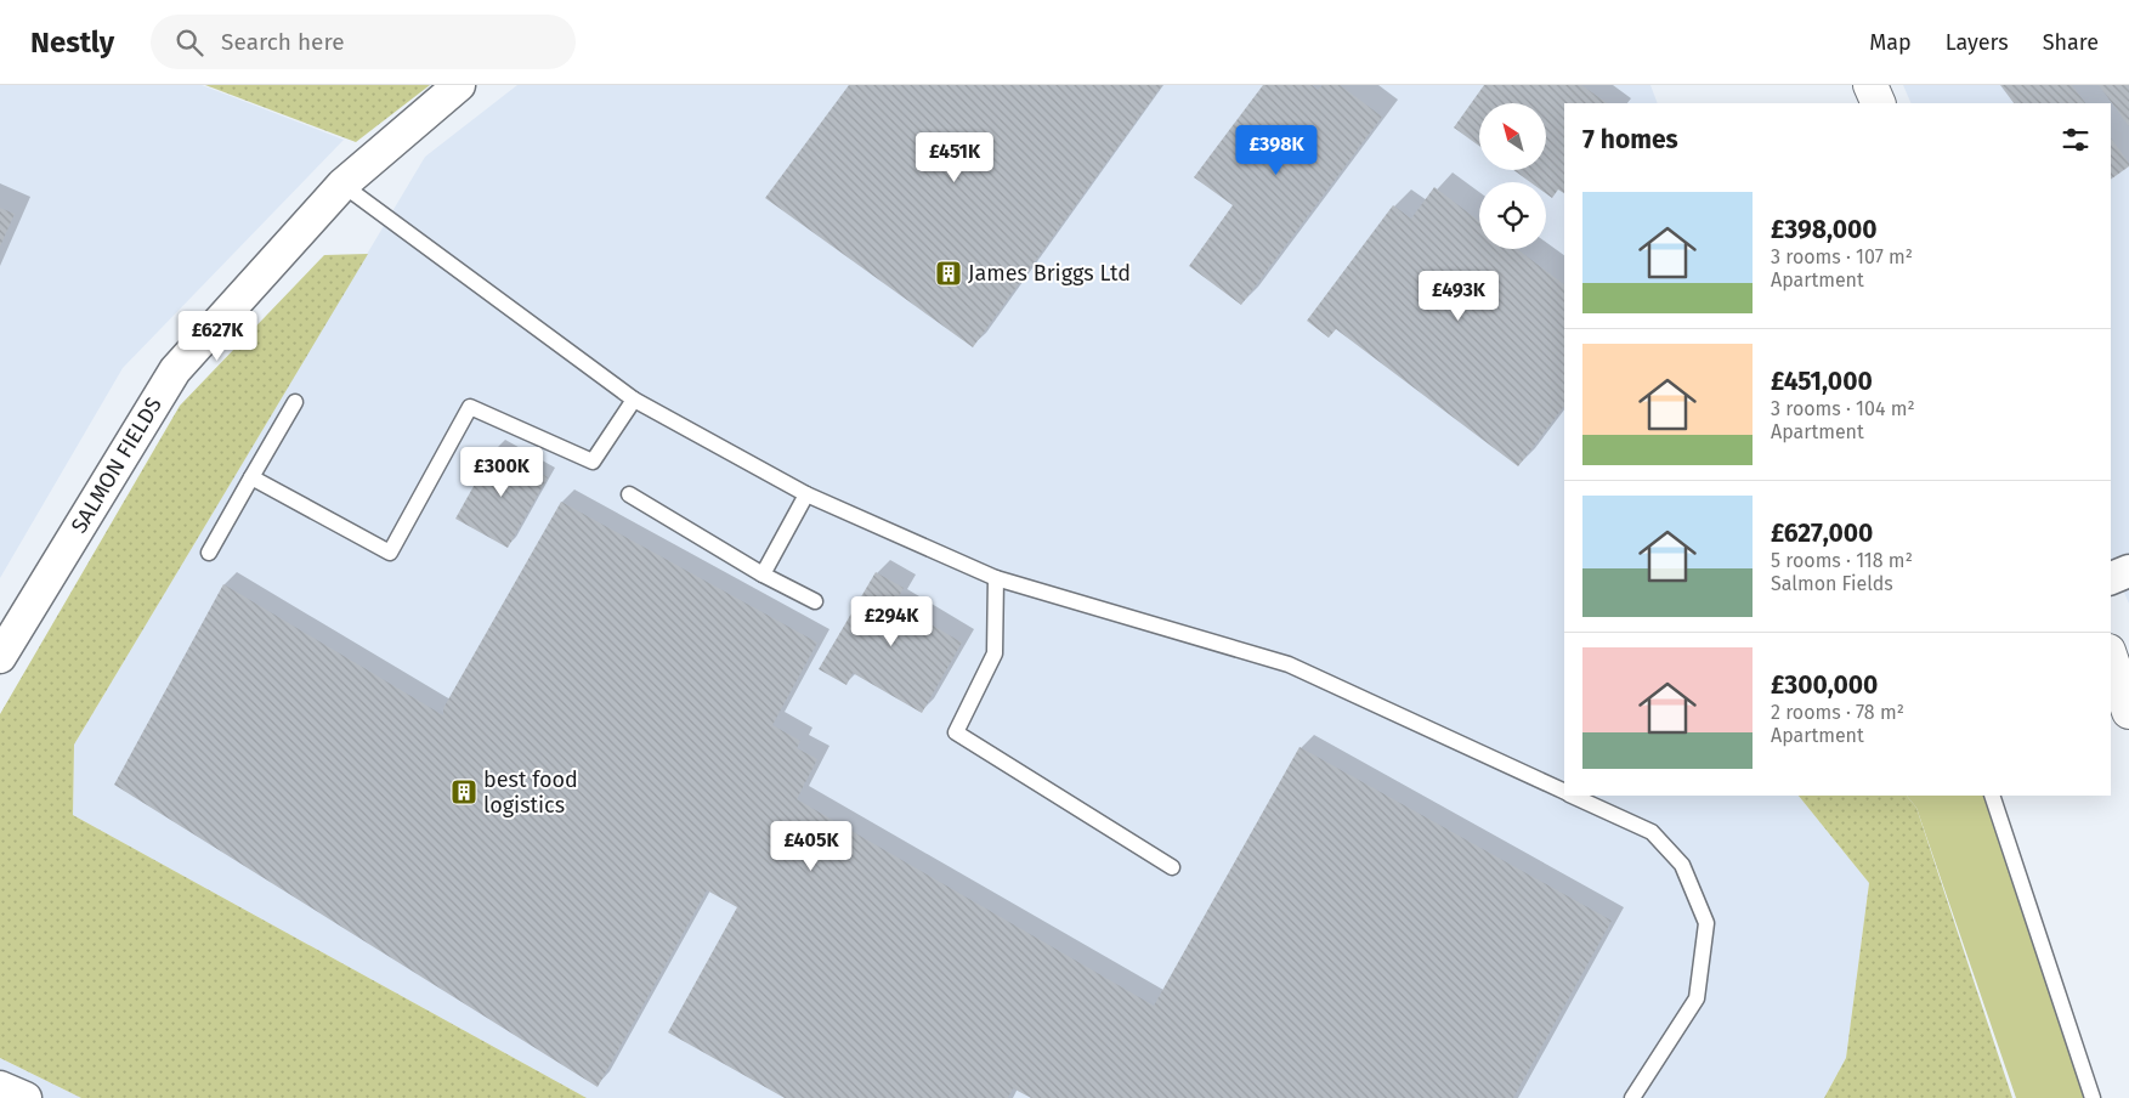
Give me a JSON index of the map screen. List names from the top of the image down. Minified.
{"streets":{"street":["SALMON FIELDS"]},"places":{"building":["James Briggs Ltd","best food logistics"]},"north":"top left","page":{"header":"Nestly","search":"Search here","nav":["Map","Layers","Share"],"heading":"7 homes","price":["£398K","£451K","£493K","£627K","£300K","£294K","£405K"],"list":[{"name":"£398,000","note":"3 rooms · 107 m² · Apartment"},{"name":"£451,000","note":"3 rooms · 104 m² · Apartment"},{"name":"£627,000","note":"5 rooms · 118 m² · Salmon Fields"},{"name":"£300,000","note":"2 rooms · 78 m² · Apartment"}]}}
